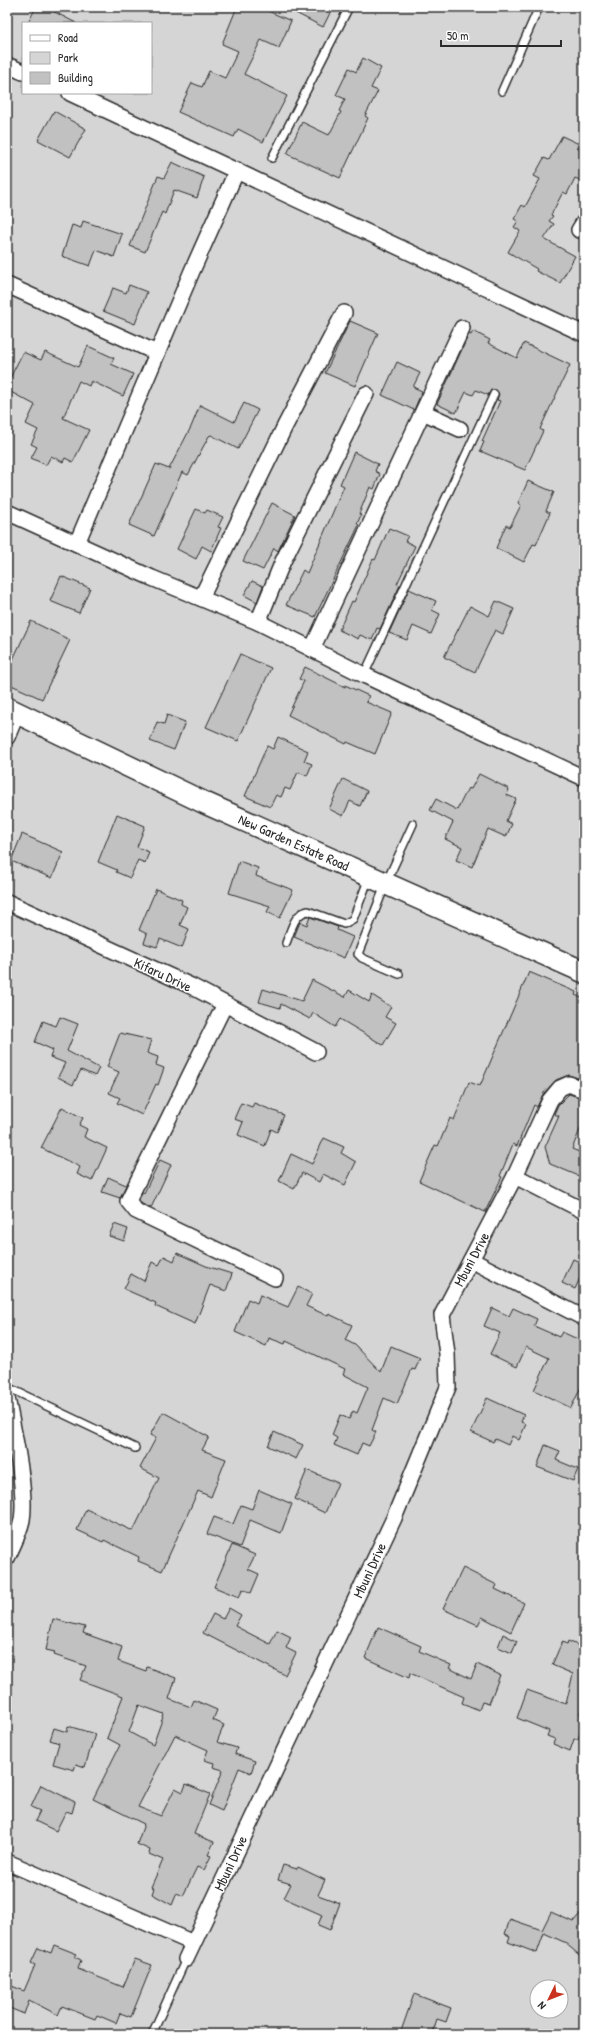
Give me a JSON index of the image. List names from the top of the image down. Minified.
{"streets":{"street":["New Garden Estate Road","Kifaru Drive","Mbuni Drive"]},"legend":["Road","Park","Building"],"scale_bar":"50 m","north":"bottom left"}
